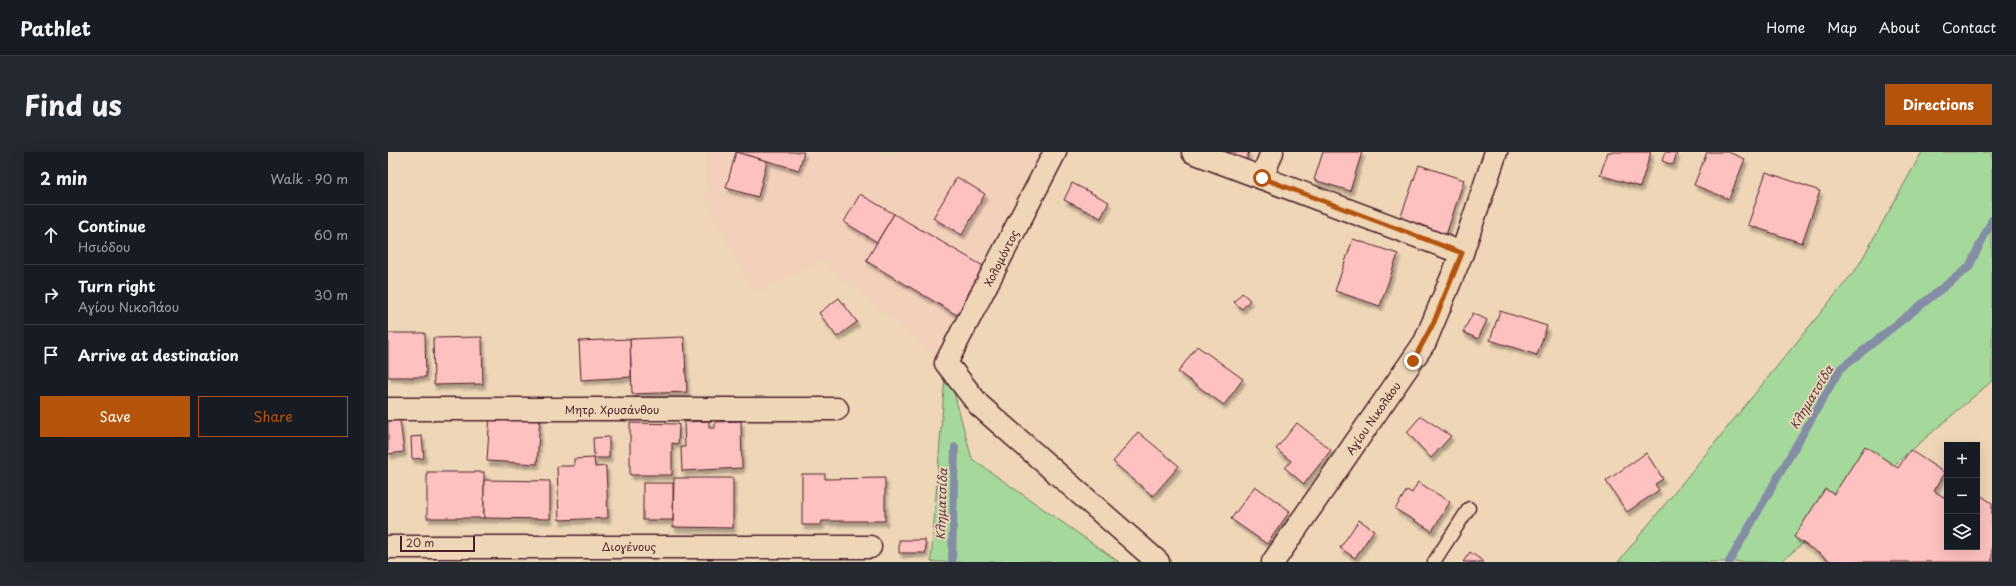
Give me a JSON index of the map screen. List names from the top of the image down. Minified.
{"streets":{"street":["Χολομόντος","Μητρ. Χρυσάνθου","Αγίου Νικολάου","Διογένους"]},"water":["Κληματσίδα"],"scale_bar":"20 m","page":{"header":"Pathlet","nav":["Home","Map","About","Contact"],"title":"Find us","buttons":["Directions",["Save","Share"]],"heading":["2 min","Walk · 90 m"],"list":[["Continue","Ησιόδου","60 m"],["Turn right","Αγίου Νικολάου","30 m"],"Arrive at destination"],"map_buttons":["+","−"],"scale":"20 m"}}
